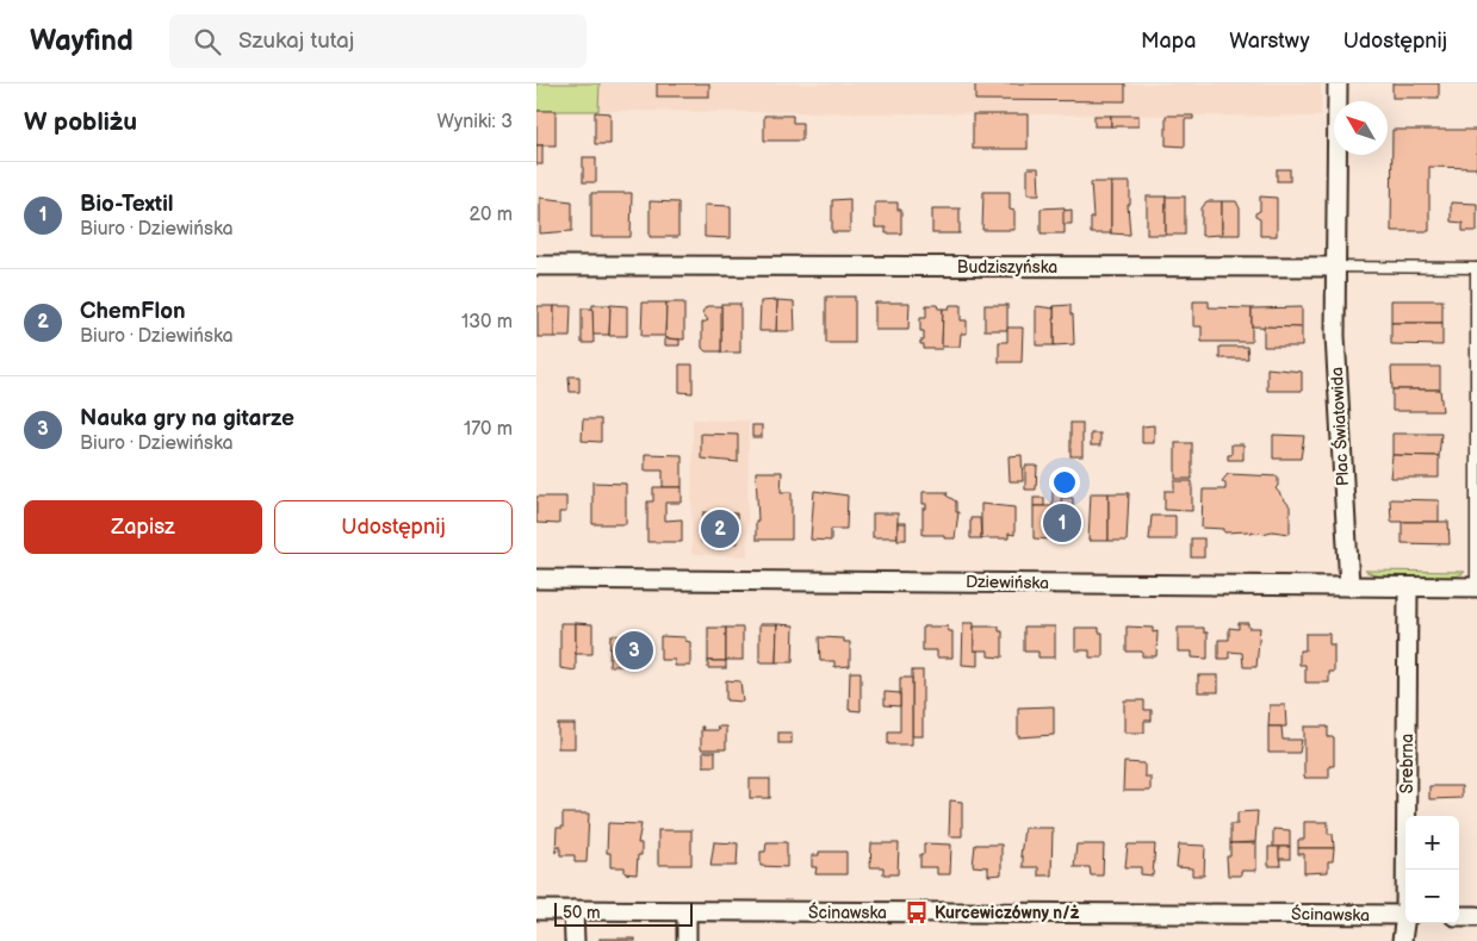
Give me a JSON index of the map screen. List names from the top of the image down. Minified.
{"streets":{"street":["Budziszyńska","Plac Światowida","Dziewińska","Srebrna","Ścinawska"]},"crossings":[["Budziszyńska","Plac Światowida"],["Plac Światowida","Dziewińska"],["Dziewińska","Srebrna"]],"places":{"bus stop":["Kurcewiczówny n/ż"]},"scale_bar":"50 m","north":"top left","page":{"header":"Wayfind","search":"Szukaj tutaj","nav":["Mapa","Warstwy","Udostępnij"],"heading":["W pobliżu","Wyniki: 3"],"list":[{"mark":"1","name":"Bio-Textil","note":"Biuro · Dziewińska","value":"20 m"},{"mark":"2","name":"ChemFlon","note":"Biuro · Dziewińska","value":"130 m"},{"mark":"3","name":"Nauka gry na gitarze","note":"Biuro · Dziewińska","value":"170 m"}],"buttons":["Zapisz","Udostępnij"],"pins":["1","2","3"],"map_buttons":["+","−"],"scale":"50 m"}}
